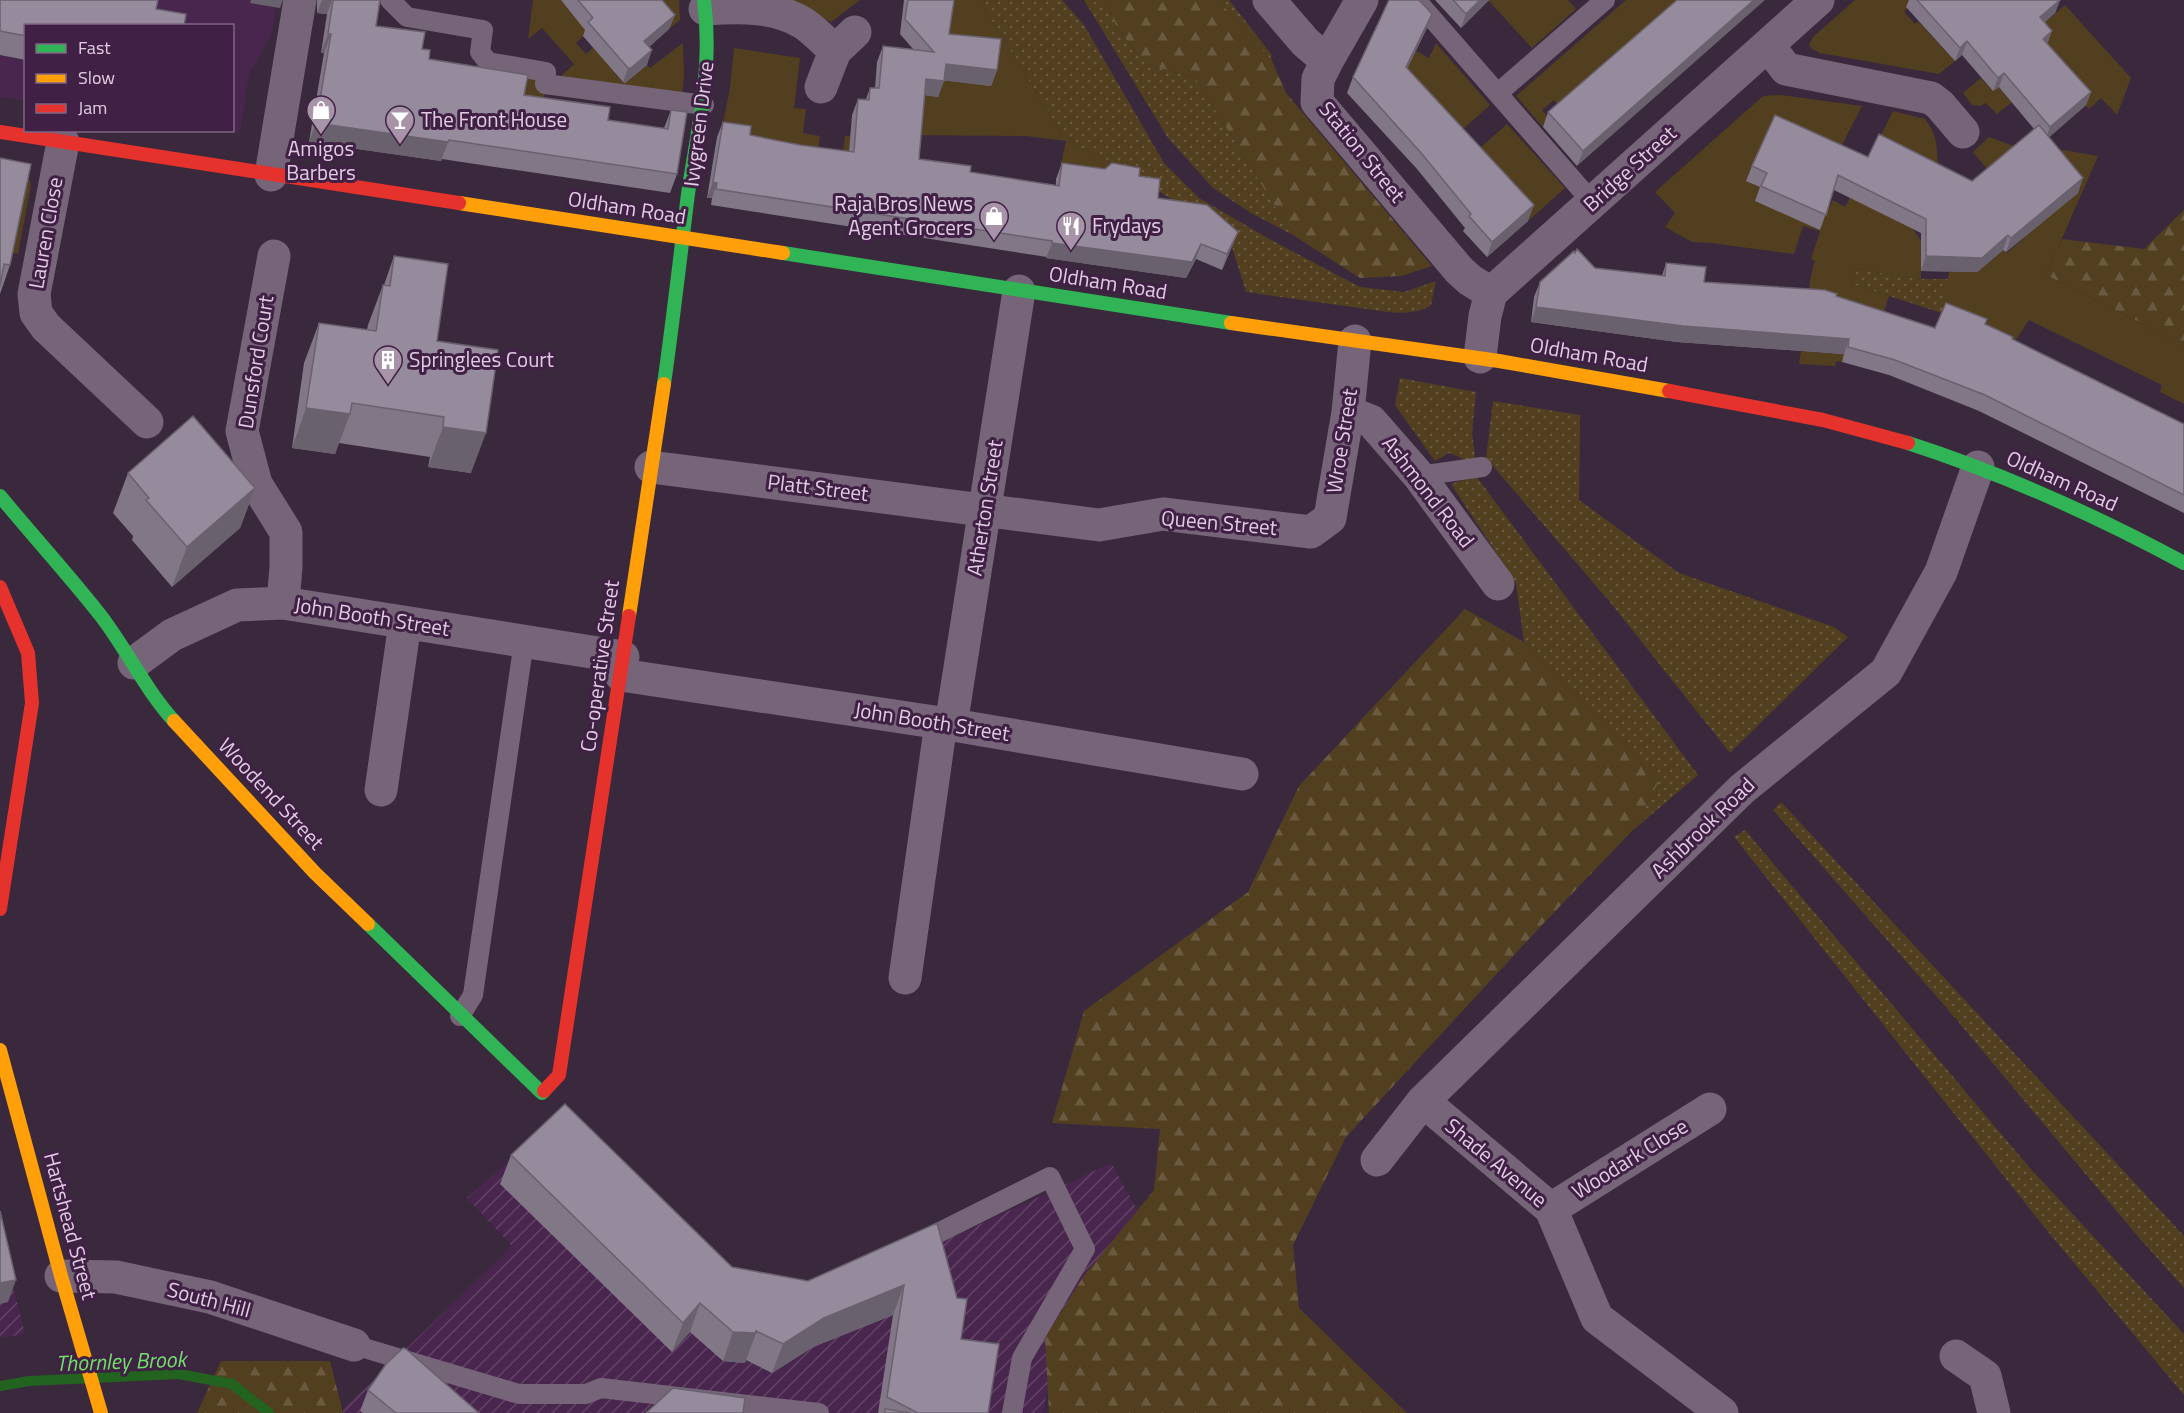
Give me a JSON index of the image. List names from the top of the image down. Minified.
{"streets":{"street":["Ivygreen Drive","Station Street","Bridge Street","Oldham Road","Lauren Close","Dunsford Court","Wroe Street","Platt Street","Ashmond Road","Atherton Street","Queen Street","John Booth Street","Co-operative Street","Woodend Street","Ashbrook Road","Woodark Close","Shade Avenue","Hartshead Street","South Hill"]},"crossings":[["Ivygreen Drive","Oldham Road"],["Ivygreen Drive","Co-operative Street"],["Station Street","Bridge Street"],["Oldham Road","Lauren Close"],["Oldham Road","Wroe Street"],["Oldham Road","Atherton Street"],["Oldham Road","Co-operative Street"],["Oldham Road","Ashbrook Road"],["Dunsford Court","John Booth Street"],["Wroe Street","Ashmond Road"],["Wroe Street","Queen Street"],["Platt Street","Atherton Street"],["Platt Street","Queen Street"],["Platt Street","Co-operative Street"],["Atherton Street","Queen Street"],["Atherton Street","John Booth Street"],["John Booth Street","Co-operative Street"],["John Booth Street","Woodend Street"],["Co-operative Street","Woodend Street"],["Ashbrook Road","Shade Avenue"],["Woodark Close","Shade Avenue"],["Hartshead Street","South Hill"]],"water":["Thornley Brook"],"places":{"shop":["Amigos Barbers","Raja Bros News Agent Grocers"],"bar":["The Front House"],"restaurant":["Frydays"],"building":["Springlees Court"]},"legend":["Fast","Slow","Jam"]}
